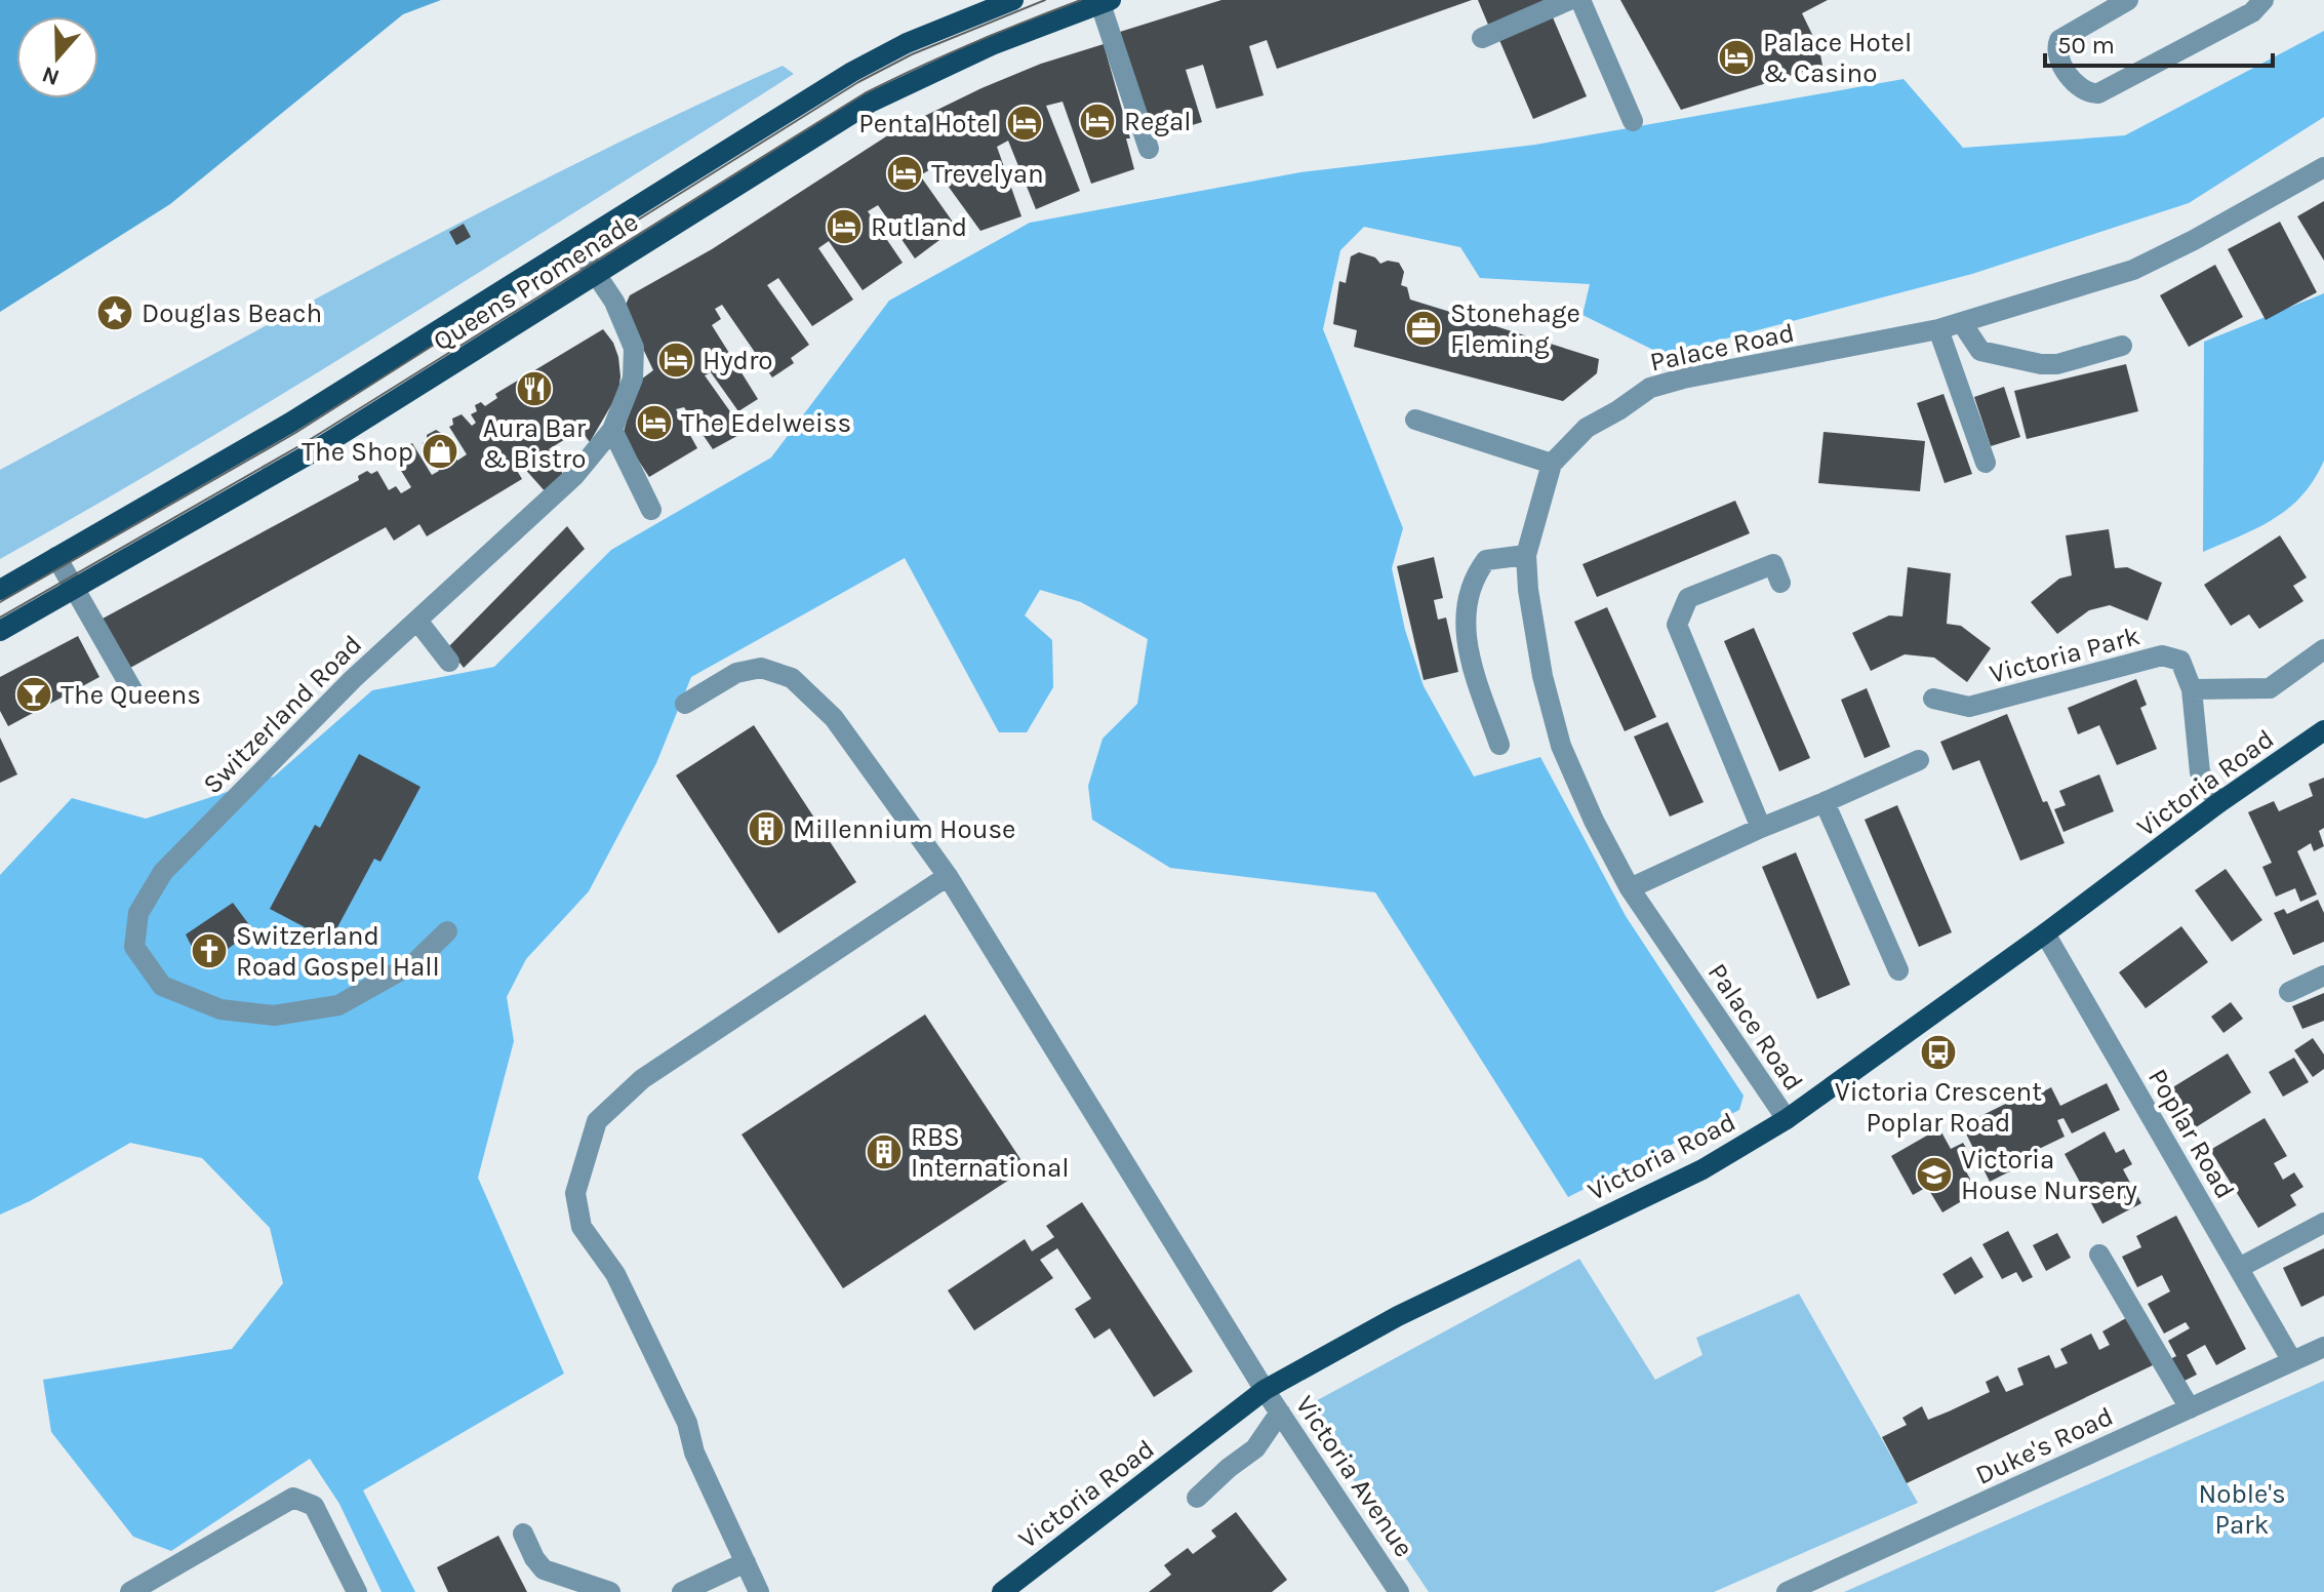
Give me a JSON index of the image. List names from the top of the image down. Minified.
{"streets":{"main road":["Queens Promenade","Victoria Road"],"street":["Palace Road","Victoria Park","Switzerland Road","Poplar Road","Duke's Road","Victoria Avenue"]},"crossings":[["Queens Promenade","Switzerland Road"],["Palace Road","Victoria Road"],["Victoria Park","Victoria Road"],["Victoria Road","Poplar Road"],["Victoria Road","Victoria Avenue"],["Poplar Road","Duke's Road"]],"parks":["Noble's Park"],"places":{"hotel":["Palace Hotel & Casino","Regal","Penta Hotel","Trevelyan","Rutland","Hydro","The Edelweiss"],"place":["Douglas Beach"],"office":["Stonehage Fleming"],"restaurant":["Aura Bar & Bistro"],"shop":["The Shop"],"bar":["The Queens"],"building":["Millennium House","RBS International"],"church":["Switzerland Road Gospel Hall"],"bus stop":["Victoria Crescent Poplar Road"],"school or university":["Victoria House Nursery"]},"scale_bar":"50 m","north":"bottom"}
